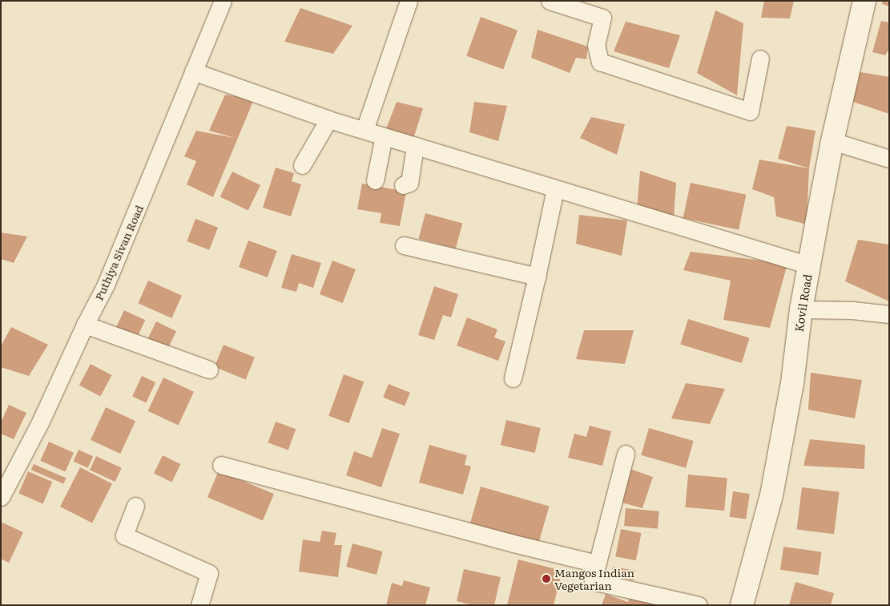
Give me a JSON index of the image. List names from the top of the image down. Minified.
{"streets":{"street":["Puthiya Sivan Road","Kovil Road"]},"places":["Mangos Indian Vegetarian"]}
